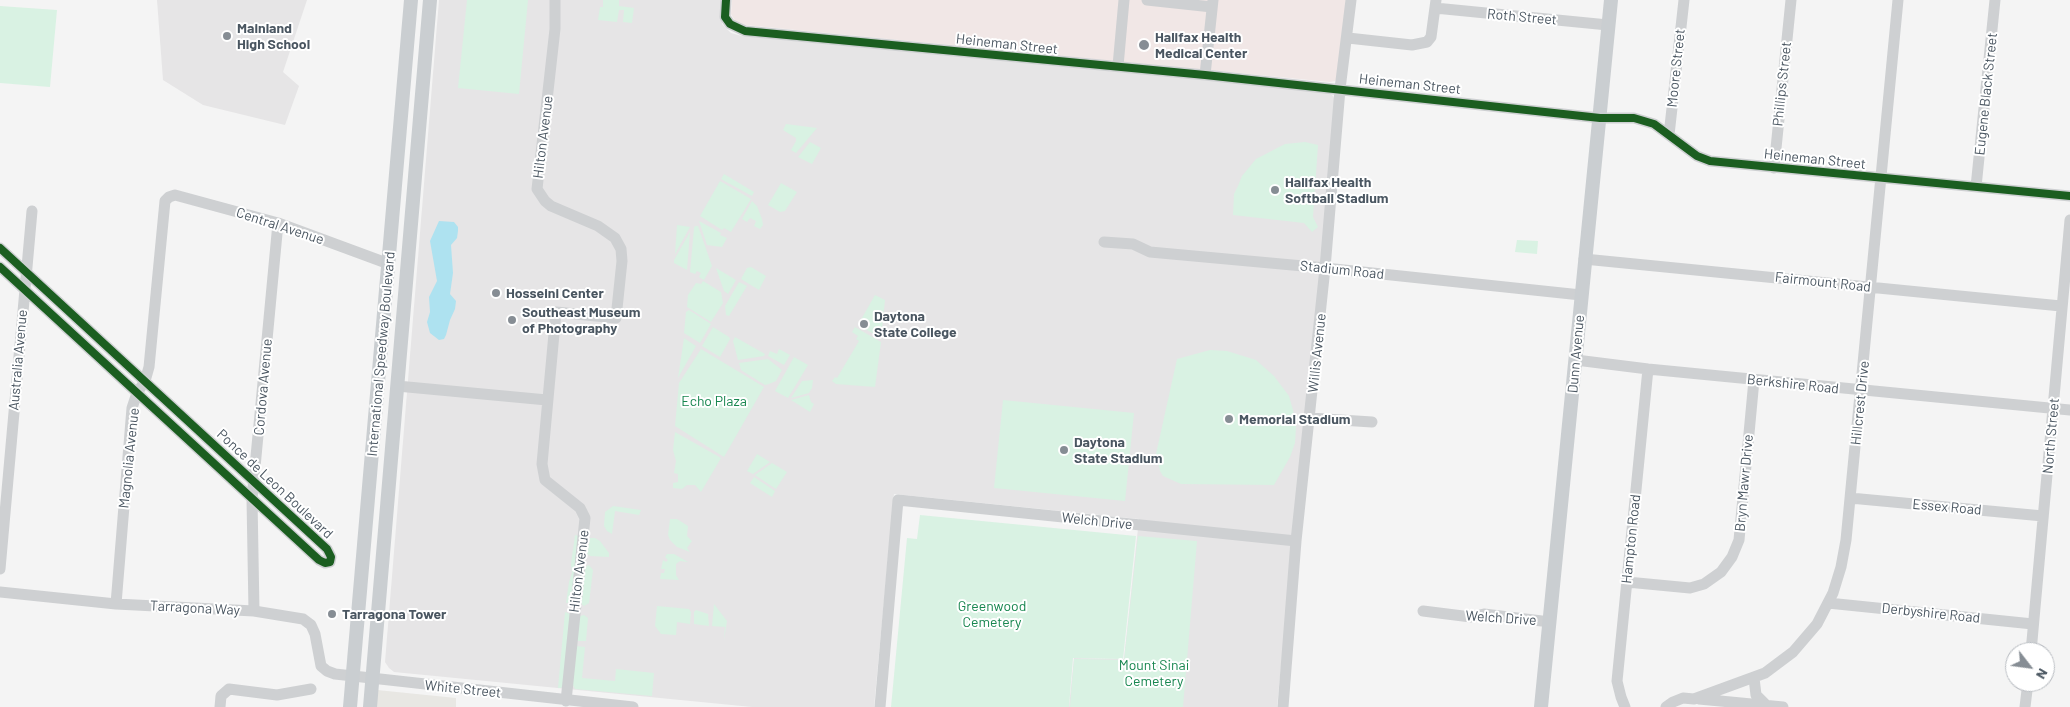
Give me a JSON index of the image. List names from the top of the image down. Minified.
{"streets":{"main road":["International Speedway Boulevard","Dunn Avenue"],"street":["Roth Street","Heineman Street","Moore Street","Phillips Street","Eugene Black Street","Hilton Avenue","Central Avenue","Stadium Road","Fairmount Road","Willis Avenue","Australia Avenue","Berkshire Road","Cordova Avenue","Hillcrest Drive","North Street","Magnolia Avenue","Bryn Mawr Drive","Ponce de Leon Boulevard","Essex Road","Welch Drive","Hampton Road","Tarragona Way","Derbyshire Road","White Street"]},"crossings":[["Roth Street","Dunn Avenue"],["Heineman Street","Moore Street"],["Heineman Street","Phillips Street"],["Heineman Street","Eugene Black Street"],["Heineman Street","Willis Avenue"],["Heineman Street","Dunn Avenue"],["Heineman Street","Hillcrest Drive"],["Hilton Avenue","White Street"],["Central Avenue","International Speedway Boulevard"],["Central Avenue","Cordova Avenue"],["Central Avenue","Magnolia Avenue"],["Stadium Road","Willis Avenue"],["Stadium Road","Dunn Avenue"],["Fairmount Road","Dunn Avenue"],["Fairmount Road","Hillcrest Drive"],["Fairmount Road","North Street"],["Willis Avenue","Welch Drive"],["International Speedway Boulevard","Tarragona Way"],["International Speedway Boulevard","White Street"],["Dunn Avenue","Berkshire Road"],["Dunn Avenue","Welch Drive"],["Australia Avenue","Ponce de Leon Boulevard"],["Berkshire Road","Hillcrest Drive"],["Berkshire Road","North Street"],["Berkshire Road","Bryn Mawr Drive"],["Berkshire Road","Hampton Road"],["Cordova Avenue","Ponce de Leon Boulevard"],["Cordova Avenue","Tarragona Way"],["Hillcrest Drive","Essex Road"],["Hillcrest Drive","Derbyshire Road"],["North Street","Essex Road"],["North Street","Derbyshire Road"],["Magnolia Avenue","Ponce de Leon Boulevard"],["Magnolia Avenue","Tarragona Way"],["Bryn Mawr Drive","Hampton Road"],["Tarragona Way","White Street"]],"parks":["Echo Plaza","Greenwood Cemetery","Mount Sinai Cemetery"],"places":["Mainland High School","Halifax Health Medical Center","Halifax Health Softball Stadium","Hosseini Center","Southeast Museum of Photography","Daytona State College","Memorial Stadium","Daytona State Stadium","Tarragona Tower"],"north":"bottom right"}
